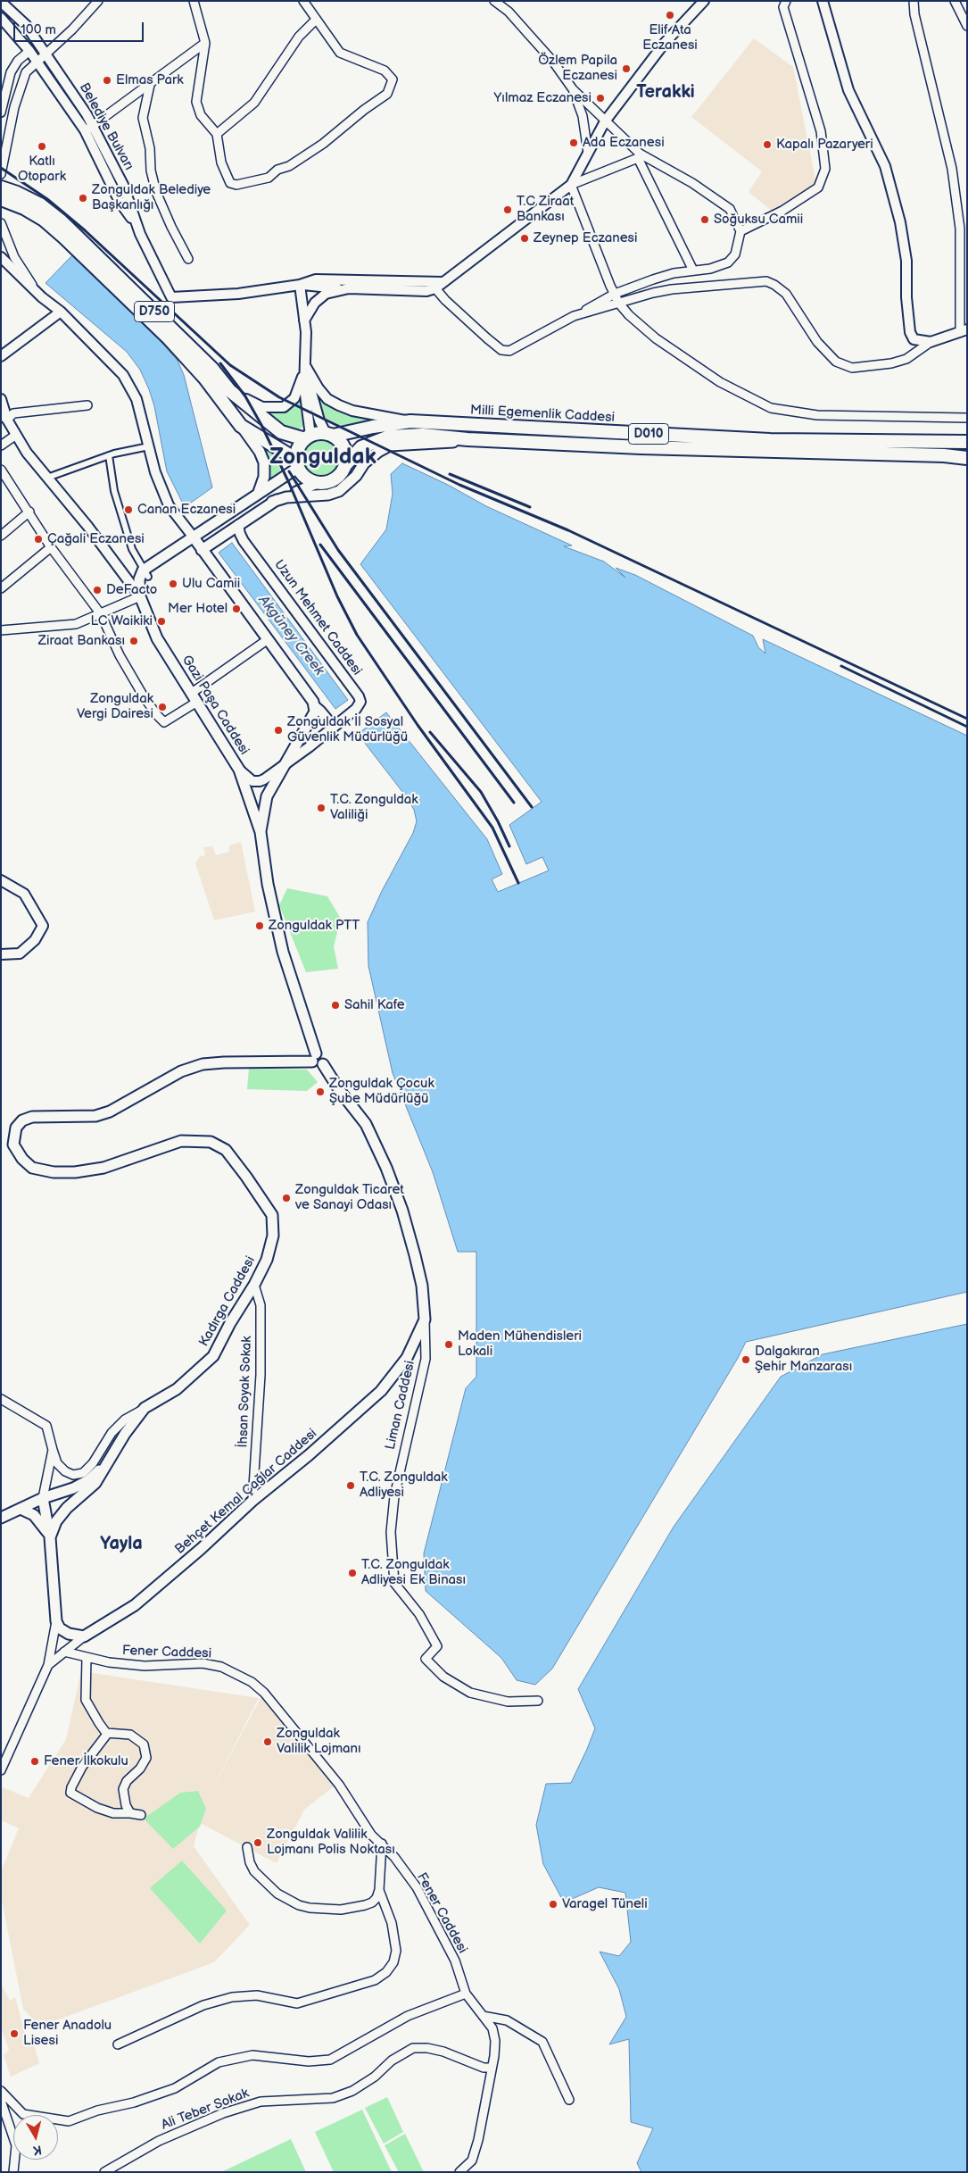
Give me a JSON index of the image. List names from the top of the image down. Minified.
{"streets":{"highway":["D750","Milli Egemenlik Caddesi","D010"],"main road":["Gazi Paşa Caddesi","Kadırga Caddesi","Liman Caddesi","Behçet Kemal Çağlar Caddesi"],"street":["Belediye Bulvarı","Uzun Mehmet Caddesi","İhsan Soyak Sokak","Fener Caddesi","Ali Teber Sokak"]},"crossings":[["D750","Milli Egemenlik Caddesi"],["Uzun Mehmet Caddesi","Gazi Paşa Caddesi"],["Gazi Paşa Caddesi","Kadırga Caddesi"],["Gazi Paşa Caddesi","Liman Caddesi"],["Kadırga Caddesi","İhsan Soyak Sokak"],["Kadırga Caddesi","Liman Caddesi"],["İhsan Soyak Sokak","Behçet Kemal Çağlar Caddesi"],["Liman Caddesi","Behçet Kemal Çağlar Caddesi"],["Fener Caddesi","Ali Teber Sokak"]],"districts":["Terakki","Zonguldak","Yayla"],"water":["Akgüney Creek"],"places":["Elif Ata Eczanesi","Özlem Papila Eczanesi","Elmas Park","Yılmaz Eczanesi","Ada Eczanesi","Kapalı Pazaryeri","Katlı Otopark","Zonguldak Belediye Başkanlığı","T.C Ziraat Bankası","Soğuksu Camii","Zeynep Eczanesi","Canan Eczanesi","Çağali Eczanesi","Ulu Camii","DeFacto","Mer Hotel","LC Waikiki","Ziraat Bankası","Zonguldak Vergi Dairesi","Zonguldak İl Sosyal Güvenlik Müdürlüğü","T.C. Zonguldak Valiliği","Zonguldak PTT","Sahil Kafe","Zonguldak Çocuk Şube Müdürlüğü","Zonguldak Ticaret ve Sanayi Odası","Maden Mühendisleri Lokali","Dalgakıran Şehir Manzarası","T.C. Zonguldak Adliyesi","T.C. Zonguldak Adliyesi Ek Binası","Zonguldak Valilik Lojmanı","Fener İlkokulu","Zonguldak Valilik Lojmanı Polis Noktası","Varagel Tüneli","Fener Anadolu Lisesi"],"scale_bar":"100 m","north":"bottom"}
